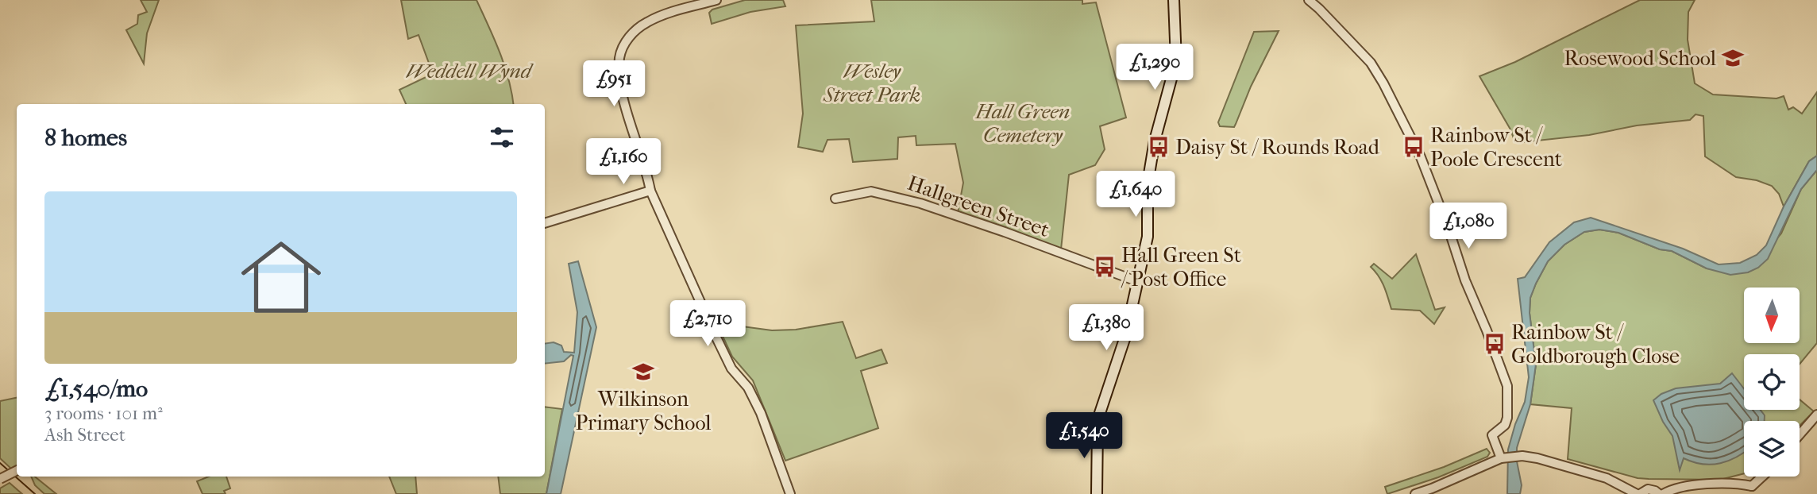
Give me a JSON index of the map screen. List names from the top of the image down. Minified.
{"streets":{"street":["Hallgreen Street"]},"parks":["Weddell Wynd","Wesley Street Park","Hall Green Cemetery"],"places":{"school or university":["Rosewood School","Wilkinson Primary School"],"bus stop":["Daisy St / Rounds Road","Rainbow St / Poole Crescent","Hall Green St / Post Office","Rainbow St / Goldborough Close"]},"north":"bottom","page":{"price":["£1,290","£951","£1,160","£1,640","£1,080","£2,710","£1,380","£1,540"],"heading":"8 homes","list":[{"name":"£1,540/mo","note":"3 rooms · 101 m² · Ash Street"}]}}
